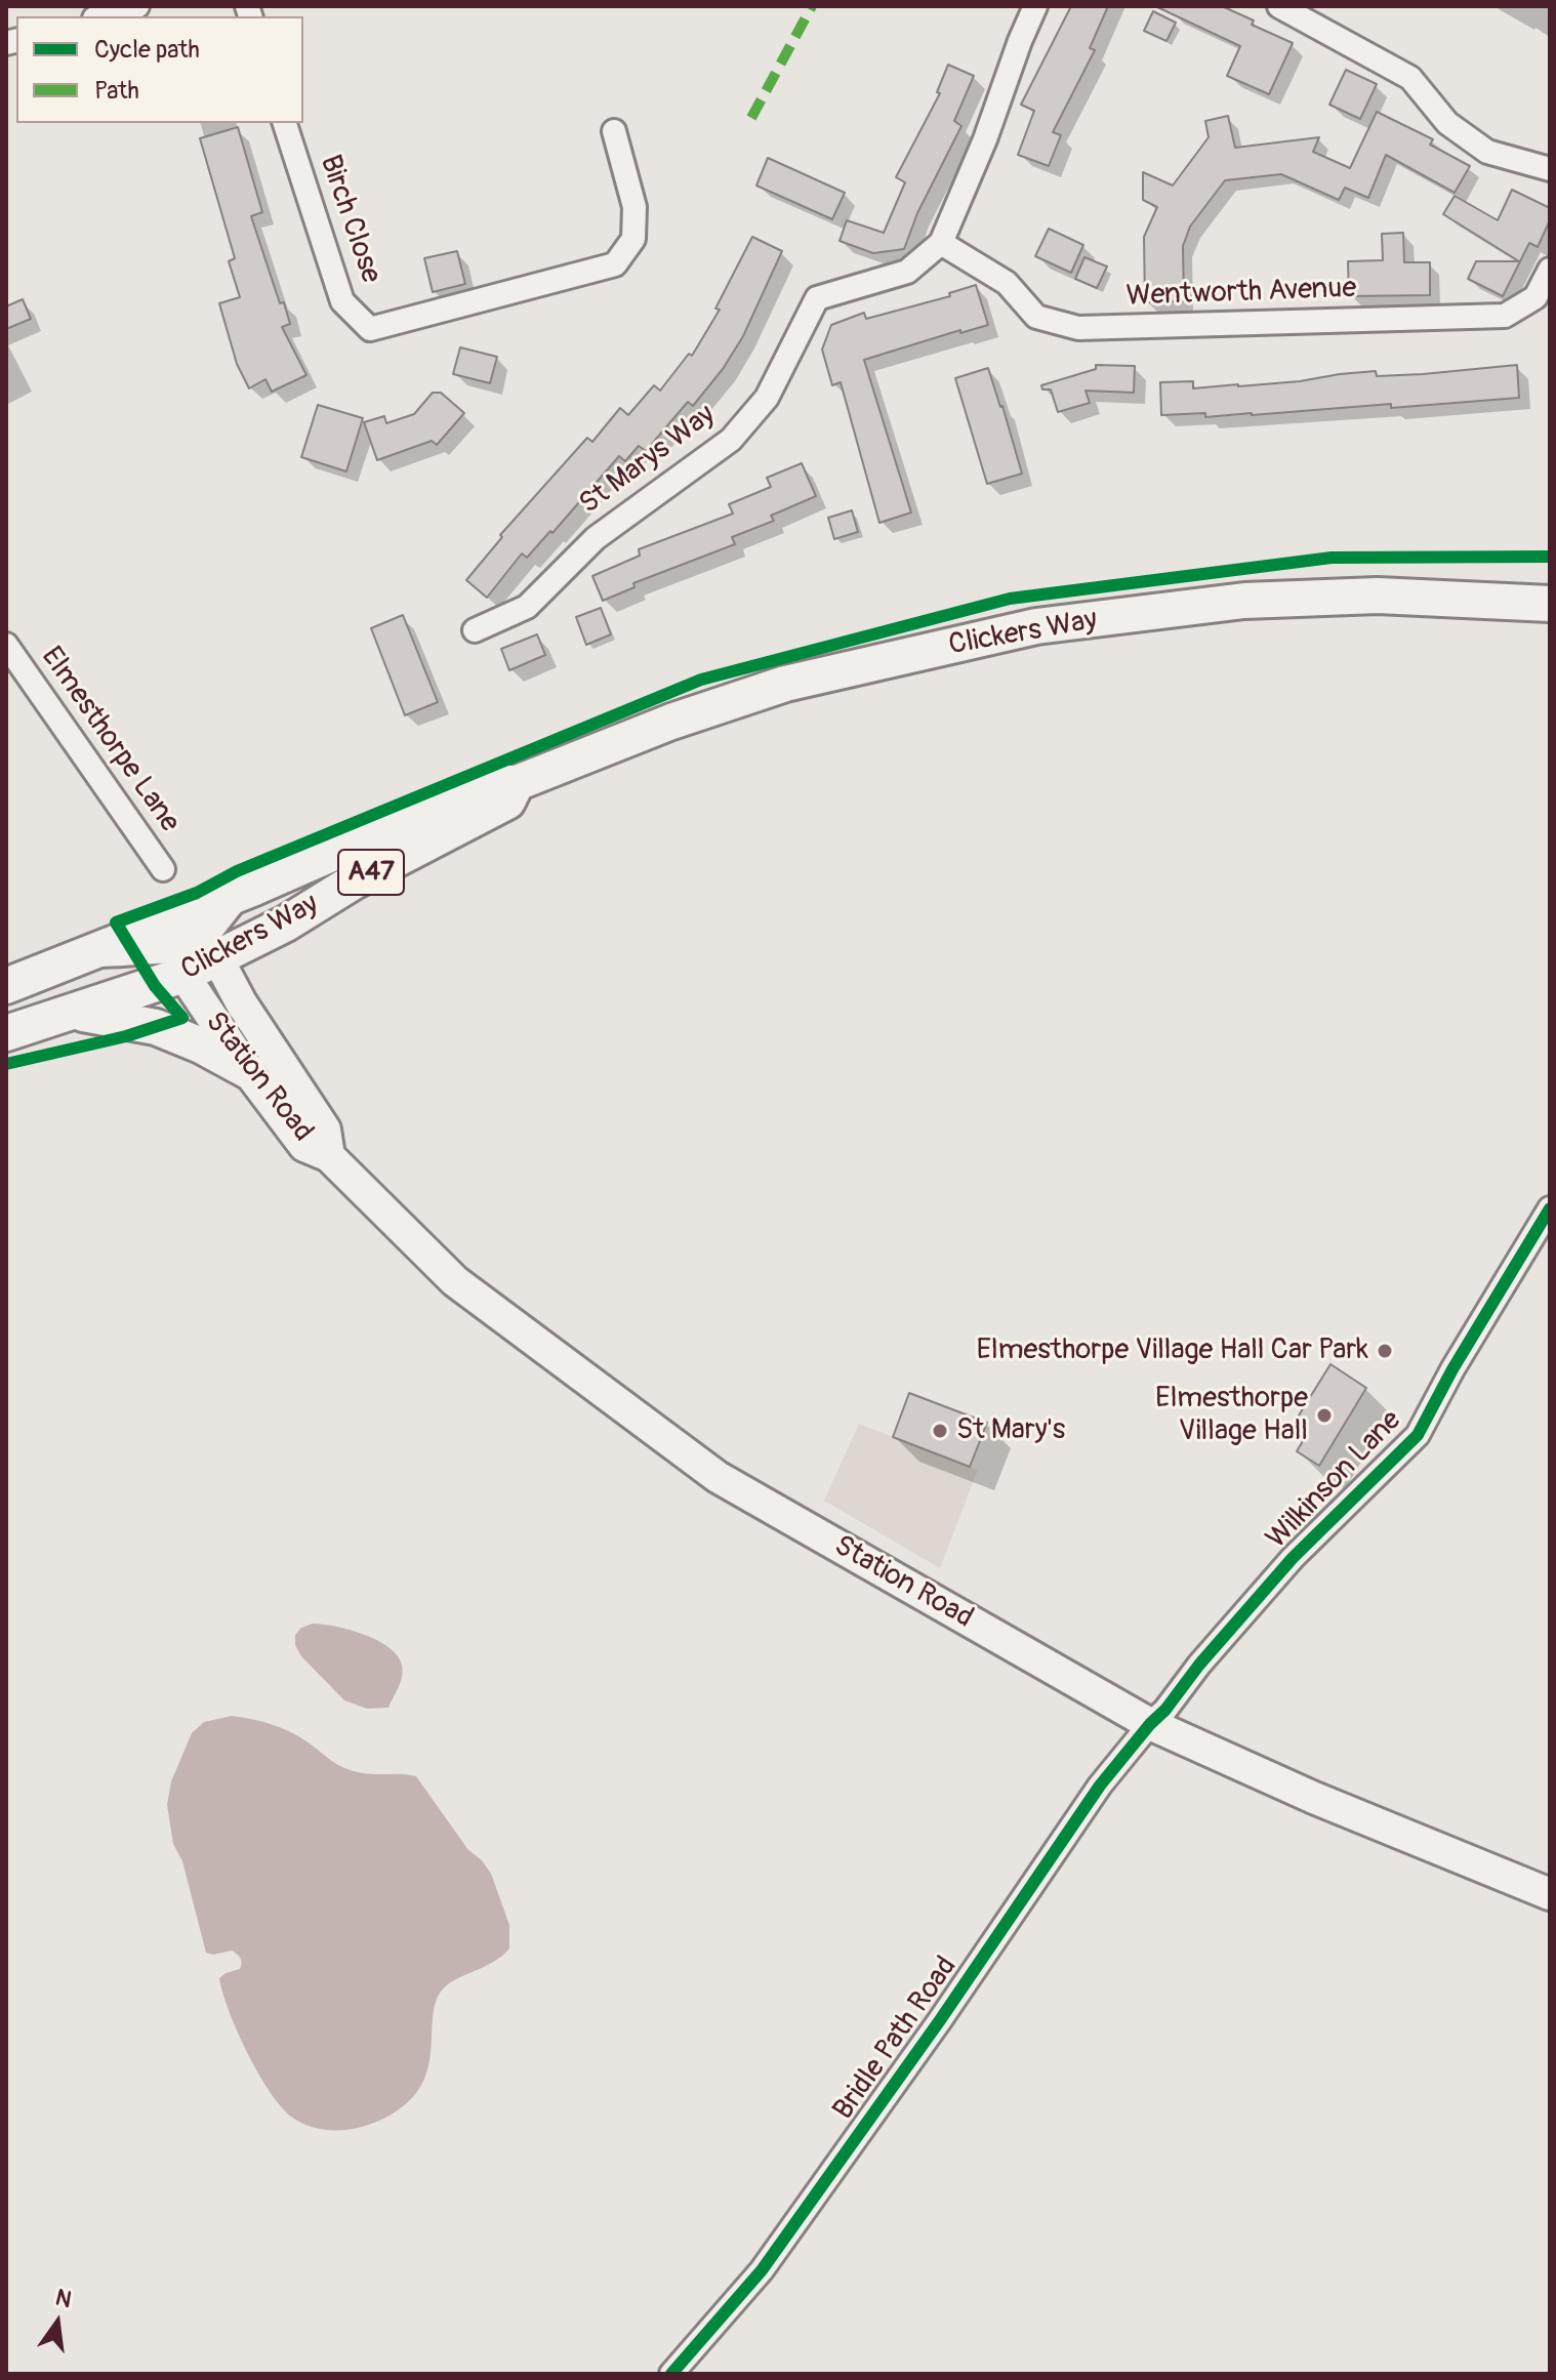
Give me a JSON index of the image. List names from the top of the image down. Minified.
{"streets":{"main road":["Clickers Way","A47","Station Road"],"street":["Birch Close","Wentworth Avenue","St Marys Way","Elmesthorpe Lane","Wilkinson Lane","Bridle Path Road"]},"crossings":[["Wentworth Avenue","St Marys Way"],["Clickers Way","Station Road"],["Station Road","Wilkinson Lane"],["Station Road","Bridle Path Road"],["Wilkinson Lane","Bridle Path Road"]],"places":["Elmesthorpe Village Hall Car Park","Elmesthorpe Village Hall","St Mary's"],"legend":["Cycle path","Path"],"north":"top"}
